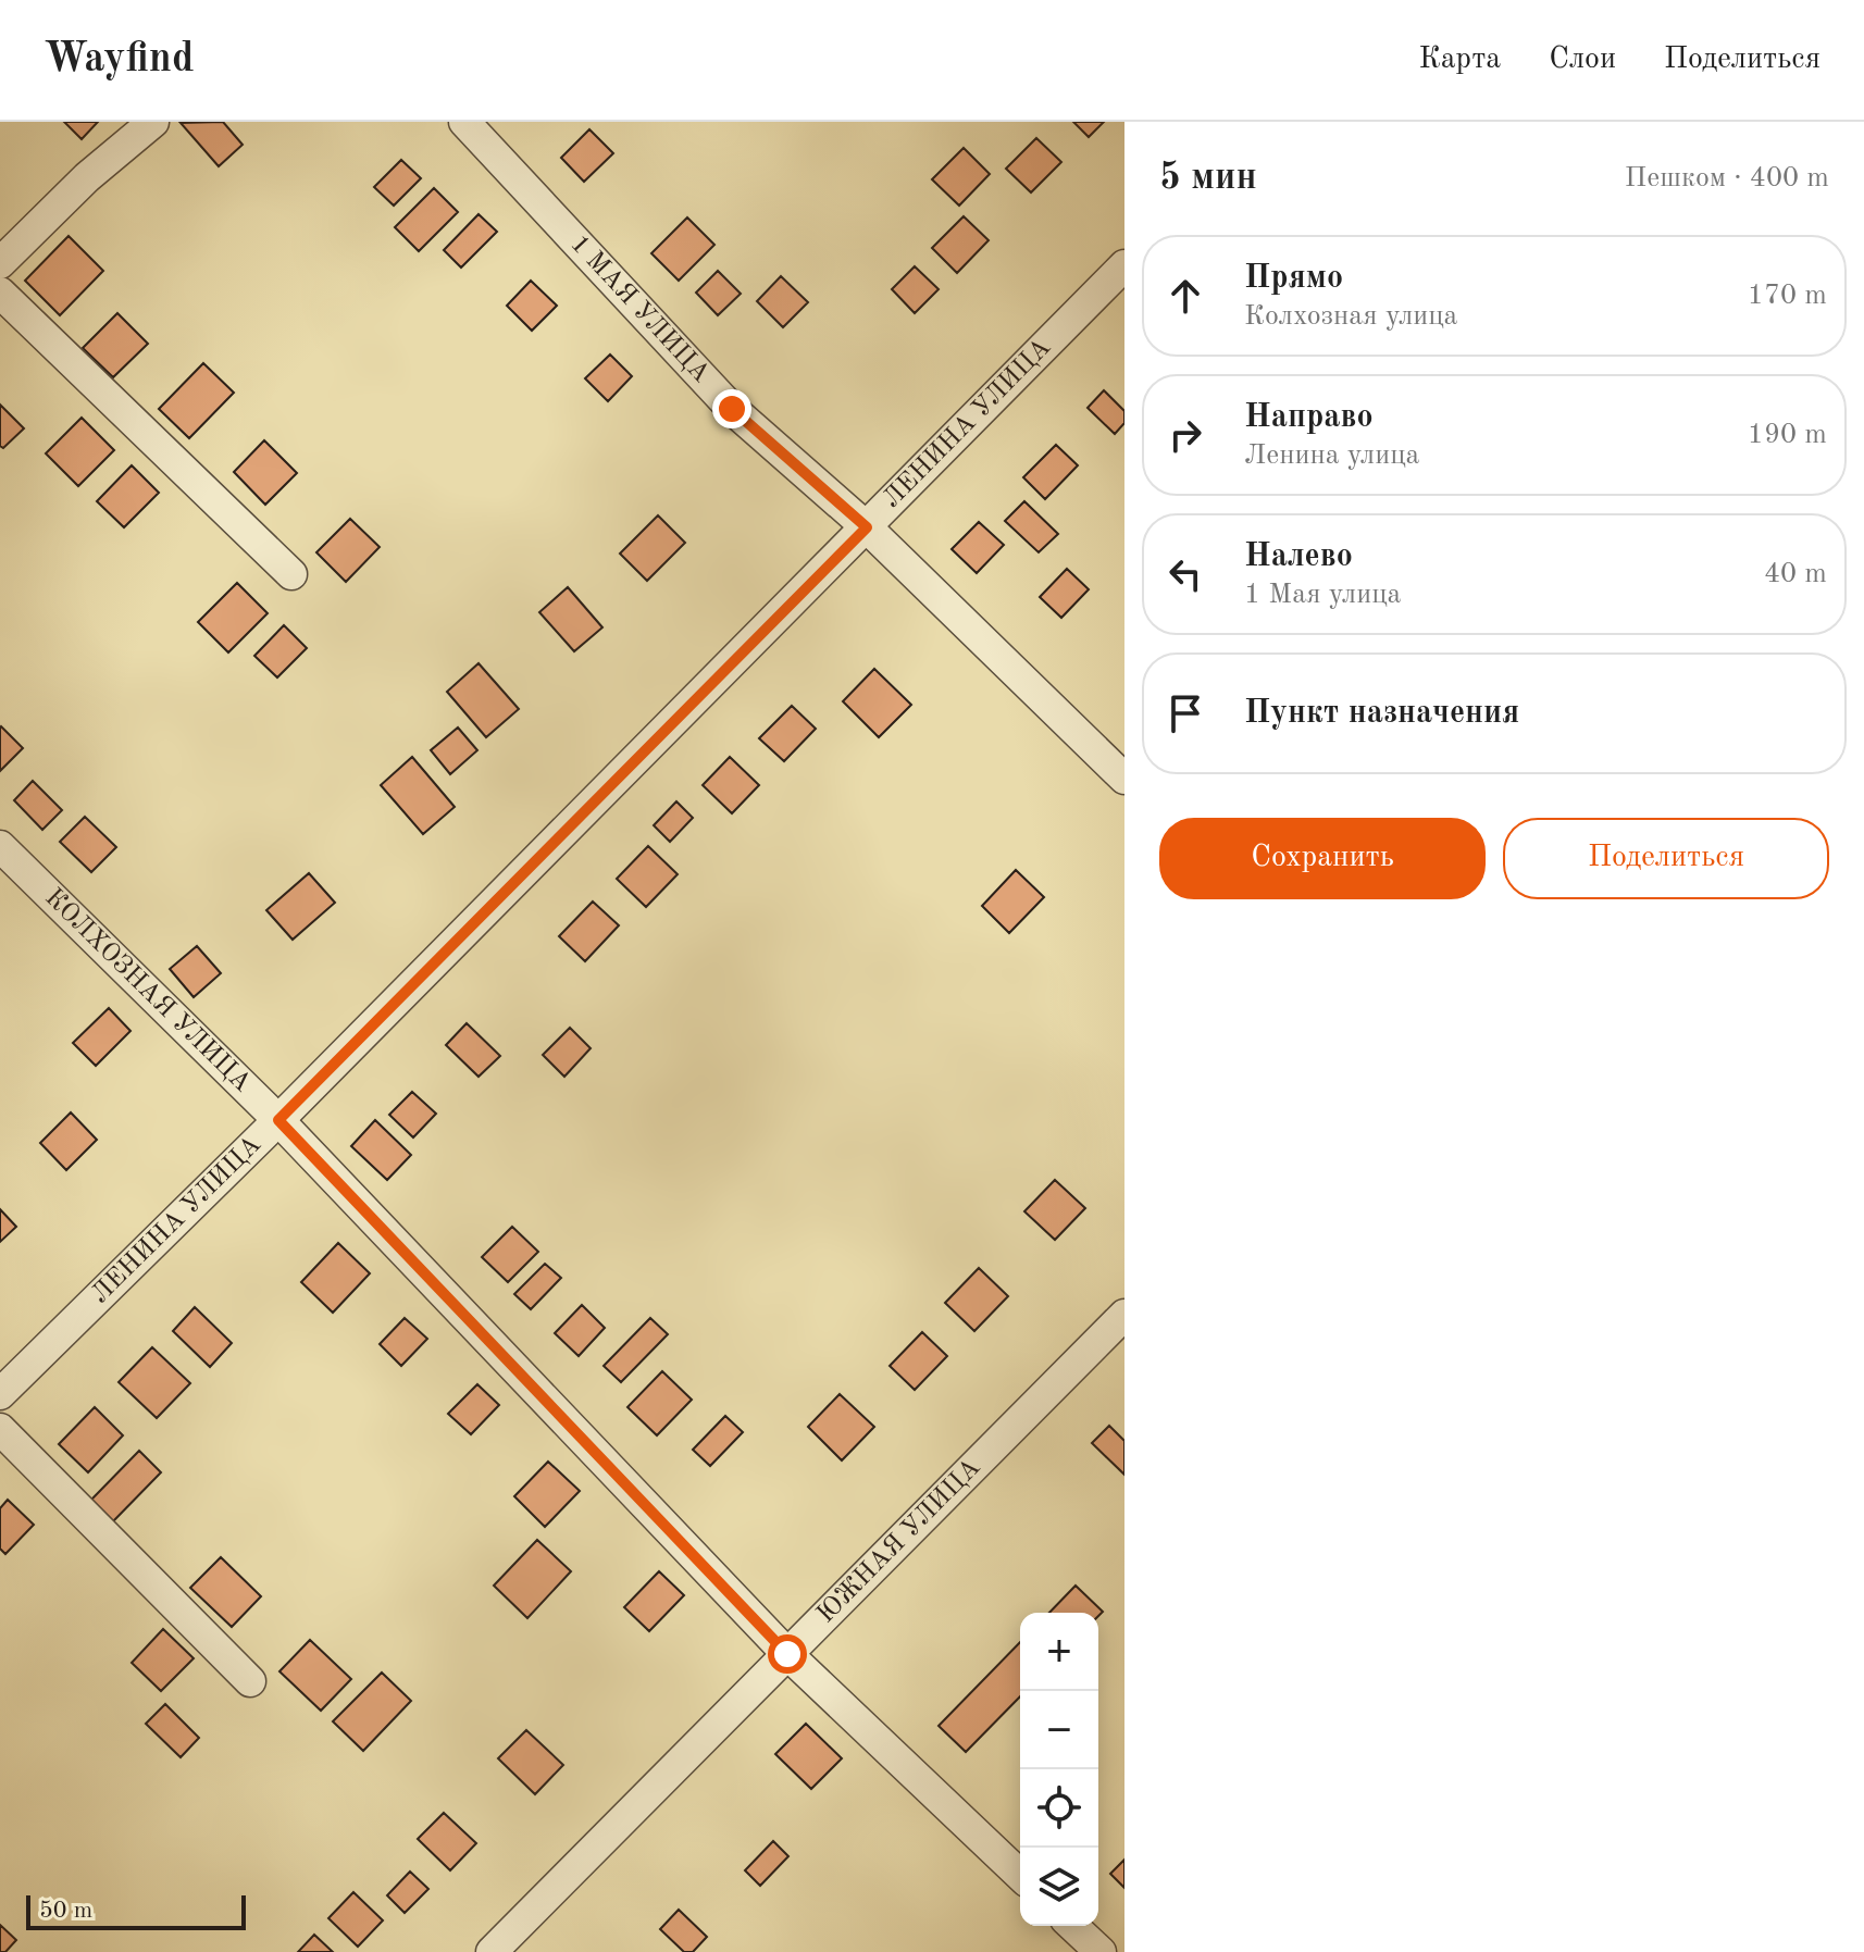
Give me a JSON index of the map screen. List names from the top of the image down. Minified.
{"streets":{"street":["1 МАЯ УЛИЦА","ЛЕНИНА УЛИЦА","КОЛХОЗНАЯ УЛИЦА","ЮЖНАЯ УЛИЦА"]},"crossings":[["1 МАЯ УЛИЦА","ЛЕНИНА УЛИЦА"],["ЛЕНИНА УЛИЦА","КОЛХОЗНАЯ УЛИЦА"],["КОЛХОЗНАЯ УЛИЦА","ЮЖНАЯ УЛИЦА"]],"scale_bar":"50 m","page":{"header":"Wayfind","nav":["Карта","Слои","Поделиться"],"heading":["5 мин","Пешком · 400 m"],"list":[["Прямо","Колхозная улица","170 m"],["Направо","Ленина улица","190 m"],["Налево","1 Мая улица","40 m"],"Пункт назначения"],"buttons":["Сохранить","Поделиться"],"map_buttons":["+","−"],"scale":"50 m"}}
